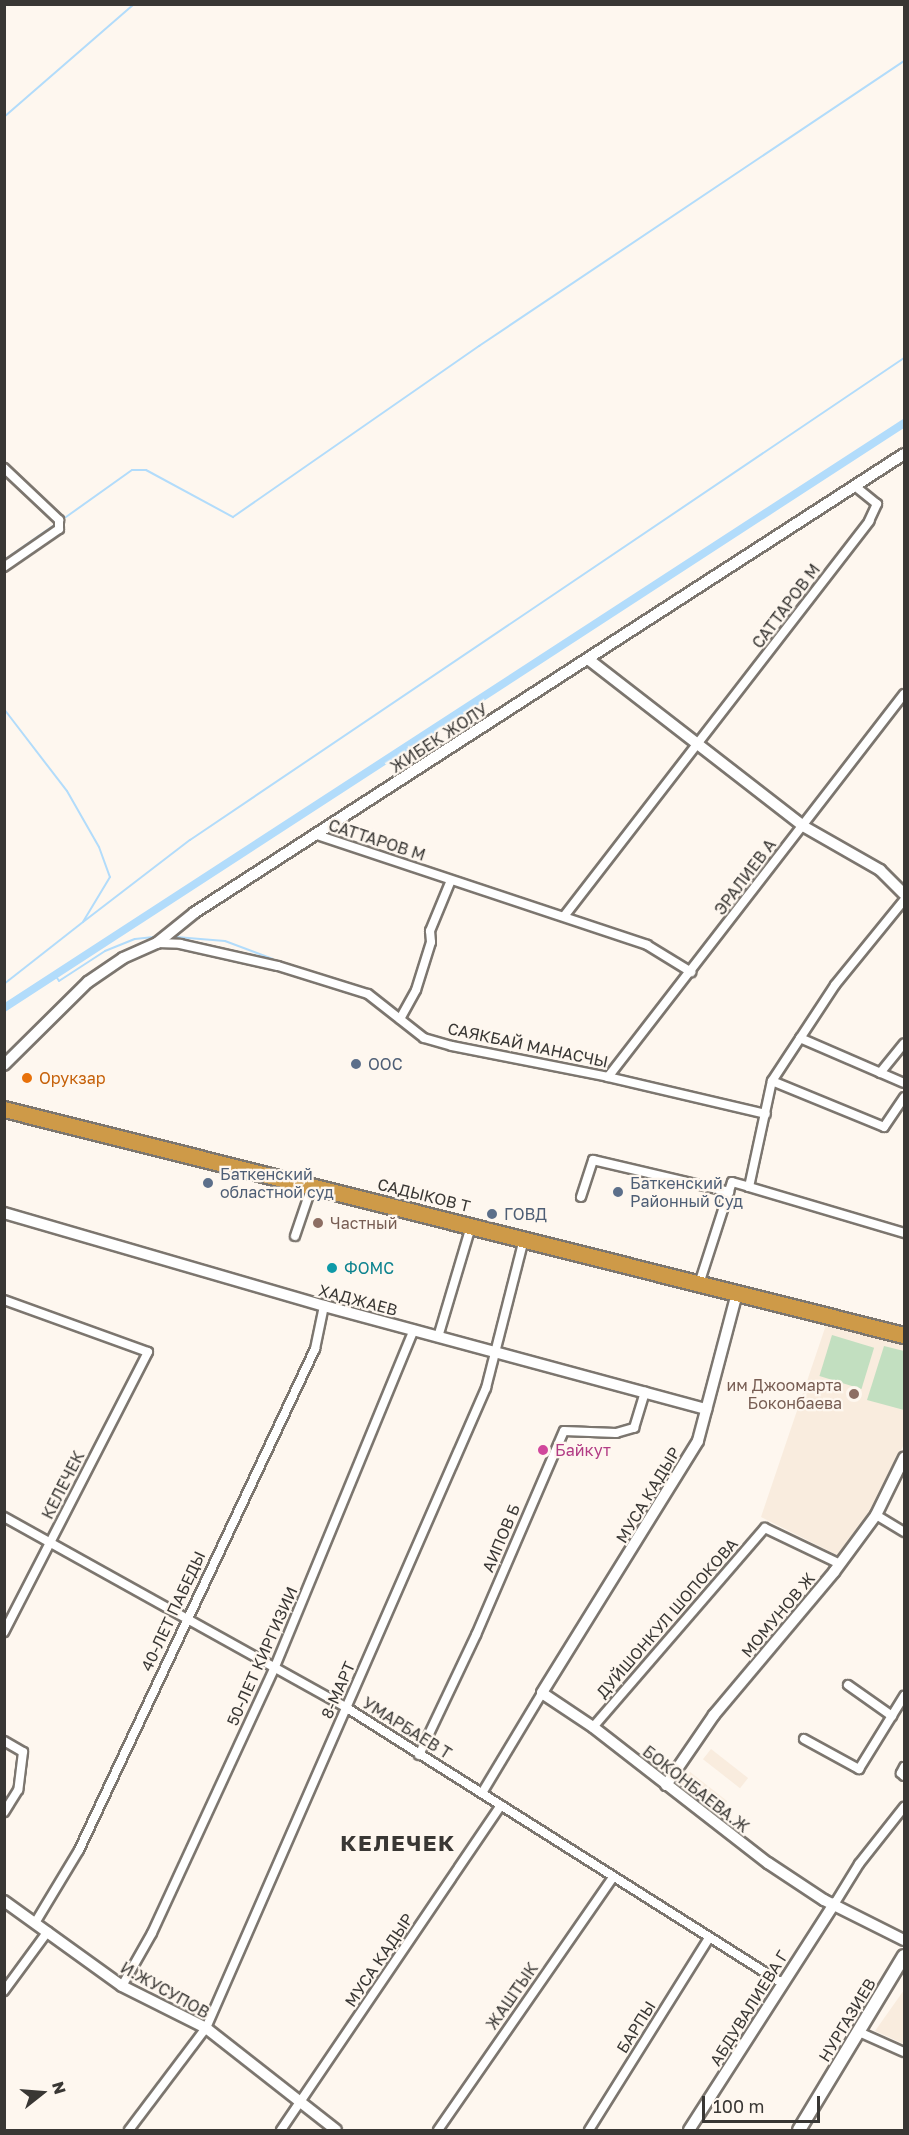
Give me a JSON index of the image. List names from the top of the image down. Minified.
{"streets":{"highway":["САДЫКОВ Т"],"main road":["НУРГАЗИЕВ"],"street":["САТТАРОВ М","ЖИБЕК ЖОЛУ","ЭРАЛИЕВ А","САЯКБАЙ МАНАСЧЫ","ХАДЖАЕВ","КЕЛЕЧЕК","МУСА КАДЫР","АИПОВ Б","40-ЛЕТ ПАБЕДЫ","МОМУНОВ Ж","ДУЙШОНКУЛ ШОПОКОВА","50-ЛЕТ КИРГИЗИИ","8-МАРТ","УМАРБАЕВ Т","БОКОНБАЕВА.Ж","И.ЖУСУПОВ","ЖАШТЫК","АБДУВАЛИЕВА Г","БАРПЫ"]},"crossings":[["САТТАРОВ М","ЖИБЕК ЖОЛУ"],["САТТАРОВ М","ЭРАЛИЕВ А"],["ЖИБЕК ЖОЛУ","САЯКБАЙ МАНАСЧЫ"],["ЭРАЛИЕВ А","САЯКБАЙ МАНАСЧЫ"],["САДЫКОВ Т","МУСА КАДЫР"],["САДЫКОВ Т","8-МАРТ"],["ХАДЖАЕВ","МУСА КАДЫР"],["ХАДЖАЕВ","АИПОВ Б"],["ХАДЖАЕВ","40-ЛЕТ ПАБЕДЫ"],["ХАДЖАЕВ","50-ЛЕТ КИРГИЗИИ"],["ХАДЖАЕВ","8-МАРТ"],["КЕЛЕЧЕК","УМАРБАЕВ Т"],["МУСА КАДЫР","УМАРБАЕВ Т"],["МУСА КАДЫР","БОКОНБАЕВА.Ж"],["МУСА КАДЫР","И.ЖУСУПОВ"],["АИПОВ Б","УМАРБАЕВ Т"],["40-ЛЕТ ПАБЕДЫ","УМАРБАЕВ Т"],["40-ЛЕТ ПАБЕДЫ","И.ЖУСУПОВ"],["МОМУНОВ Ж","ДУЙШОНКУЛ ШОПОКОВА"],["МОМУНОВ Ж","БОКОНБАЕВА.Ж"],["ДУЙШОНКУЛ ШОПОКОВА","БОКОНБАЕВА.Ж"],["50-ЛЕТ КИРГИЗИИ","УМАРБАЕВ Т"],["50-ЛЕТ КИРГИЗИИ","И.ЖУСУПОВ"],["8-МАРТ","УМАРБАЕВ Т"],["8-МАРТ","И.ЖУСУПОВ"],["УМАРБАЕВ Т","ЖАШТЫК"],["УМАРБАЕВ Т","АБДУВАЛИЕВА Г"],["УМАРБАЕВ Т","БАРПЫ"],["БОКОНБАЕВА.Ж","АБДУВАЛИЕВА Г"]],"districts":["КЕЛЕЧЕК"],"places":["ООС","Орукзар","Баткенский областной суд","Баткенский Районный Суд","ГОВД","Частный","ФОМС","им Джоомарта Боконбаева","Байкут"],"scale_bar":"100 m","north":"right"}
